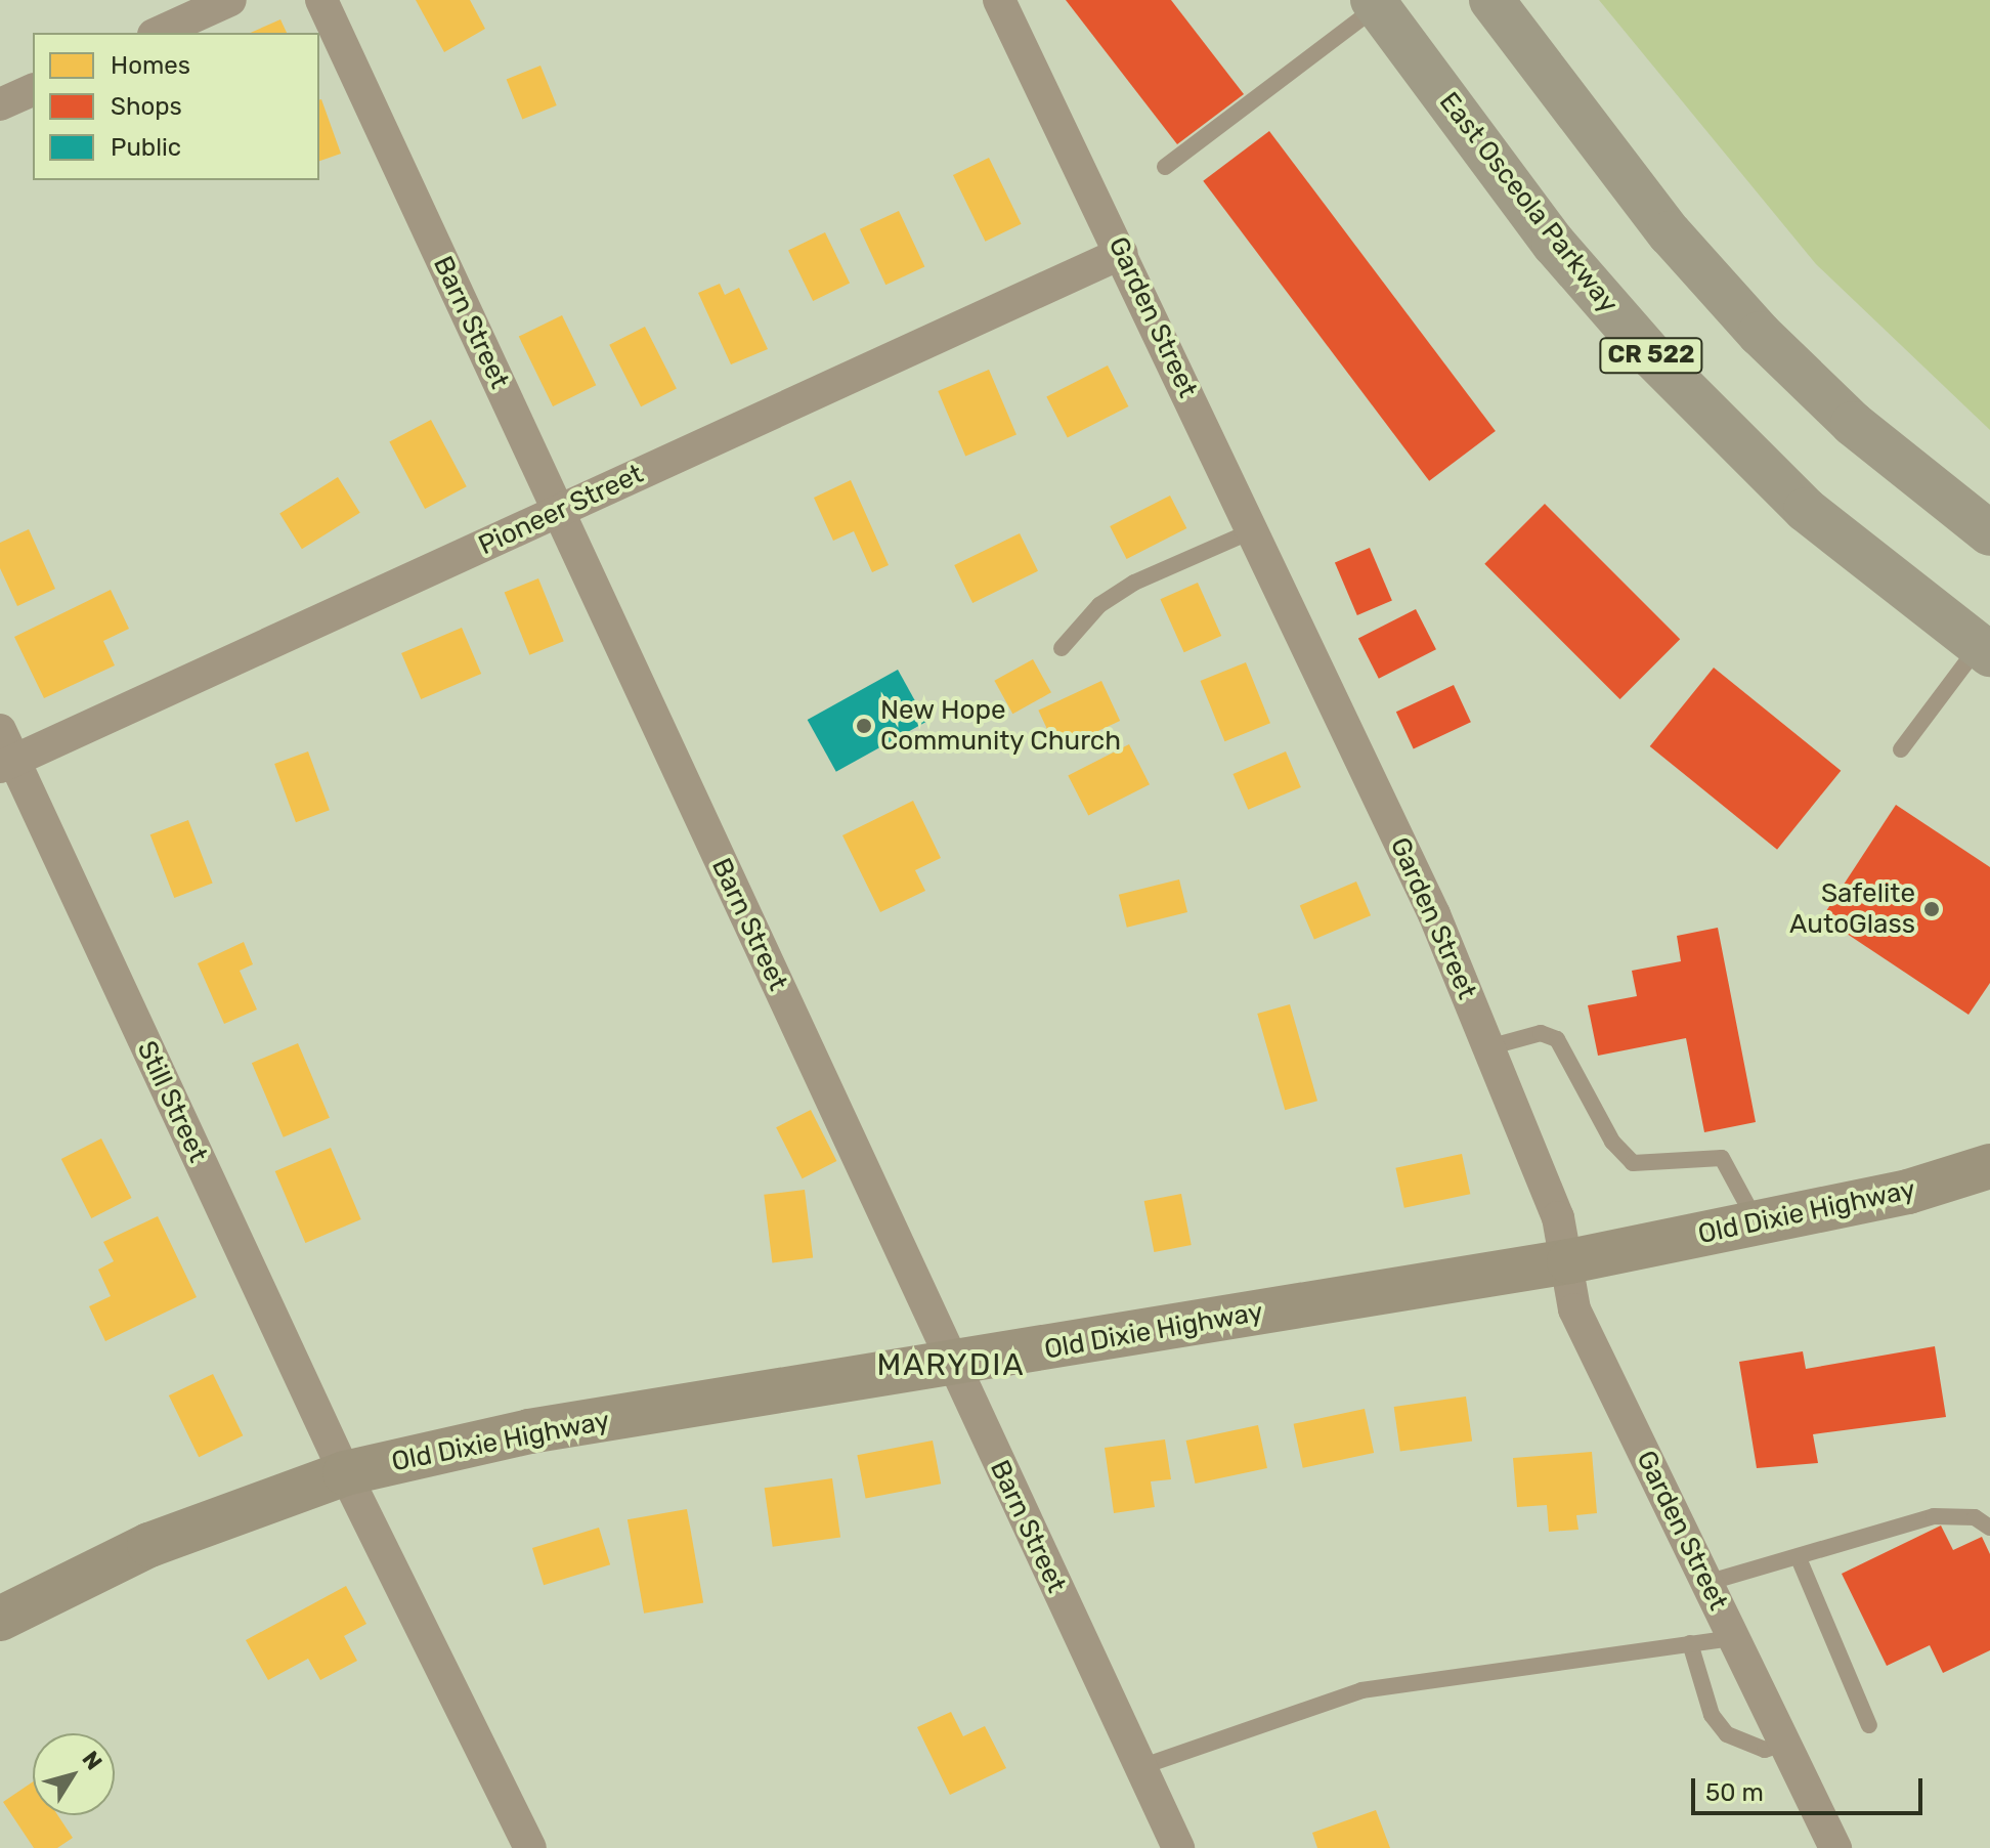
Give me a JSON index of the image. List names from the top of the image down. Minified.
{"streets":{"main road":["East Osceola Parkway","CR 522"],"street":["Garden Street","Barn Street","Pioneer Street","Still Street","Old Dixie Highway"]},"crossings":[["Garden Street","Pioneer Street"],["Garden Street","Old Dixie Highway"],["Barn Street","Pioneer Street"],["Barn Street","Old Dixie Highway"],["Pioneer Street","Still Street"],["Still Street","Old Dixie Highway"]],"districts":["MARYDIA"],"places":["New Hope Community Church","Safelite AutoGlass"],"legend":["Homes","Shops","Public"],"scale_bar":"50 m","north":"top right"}
